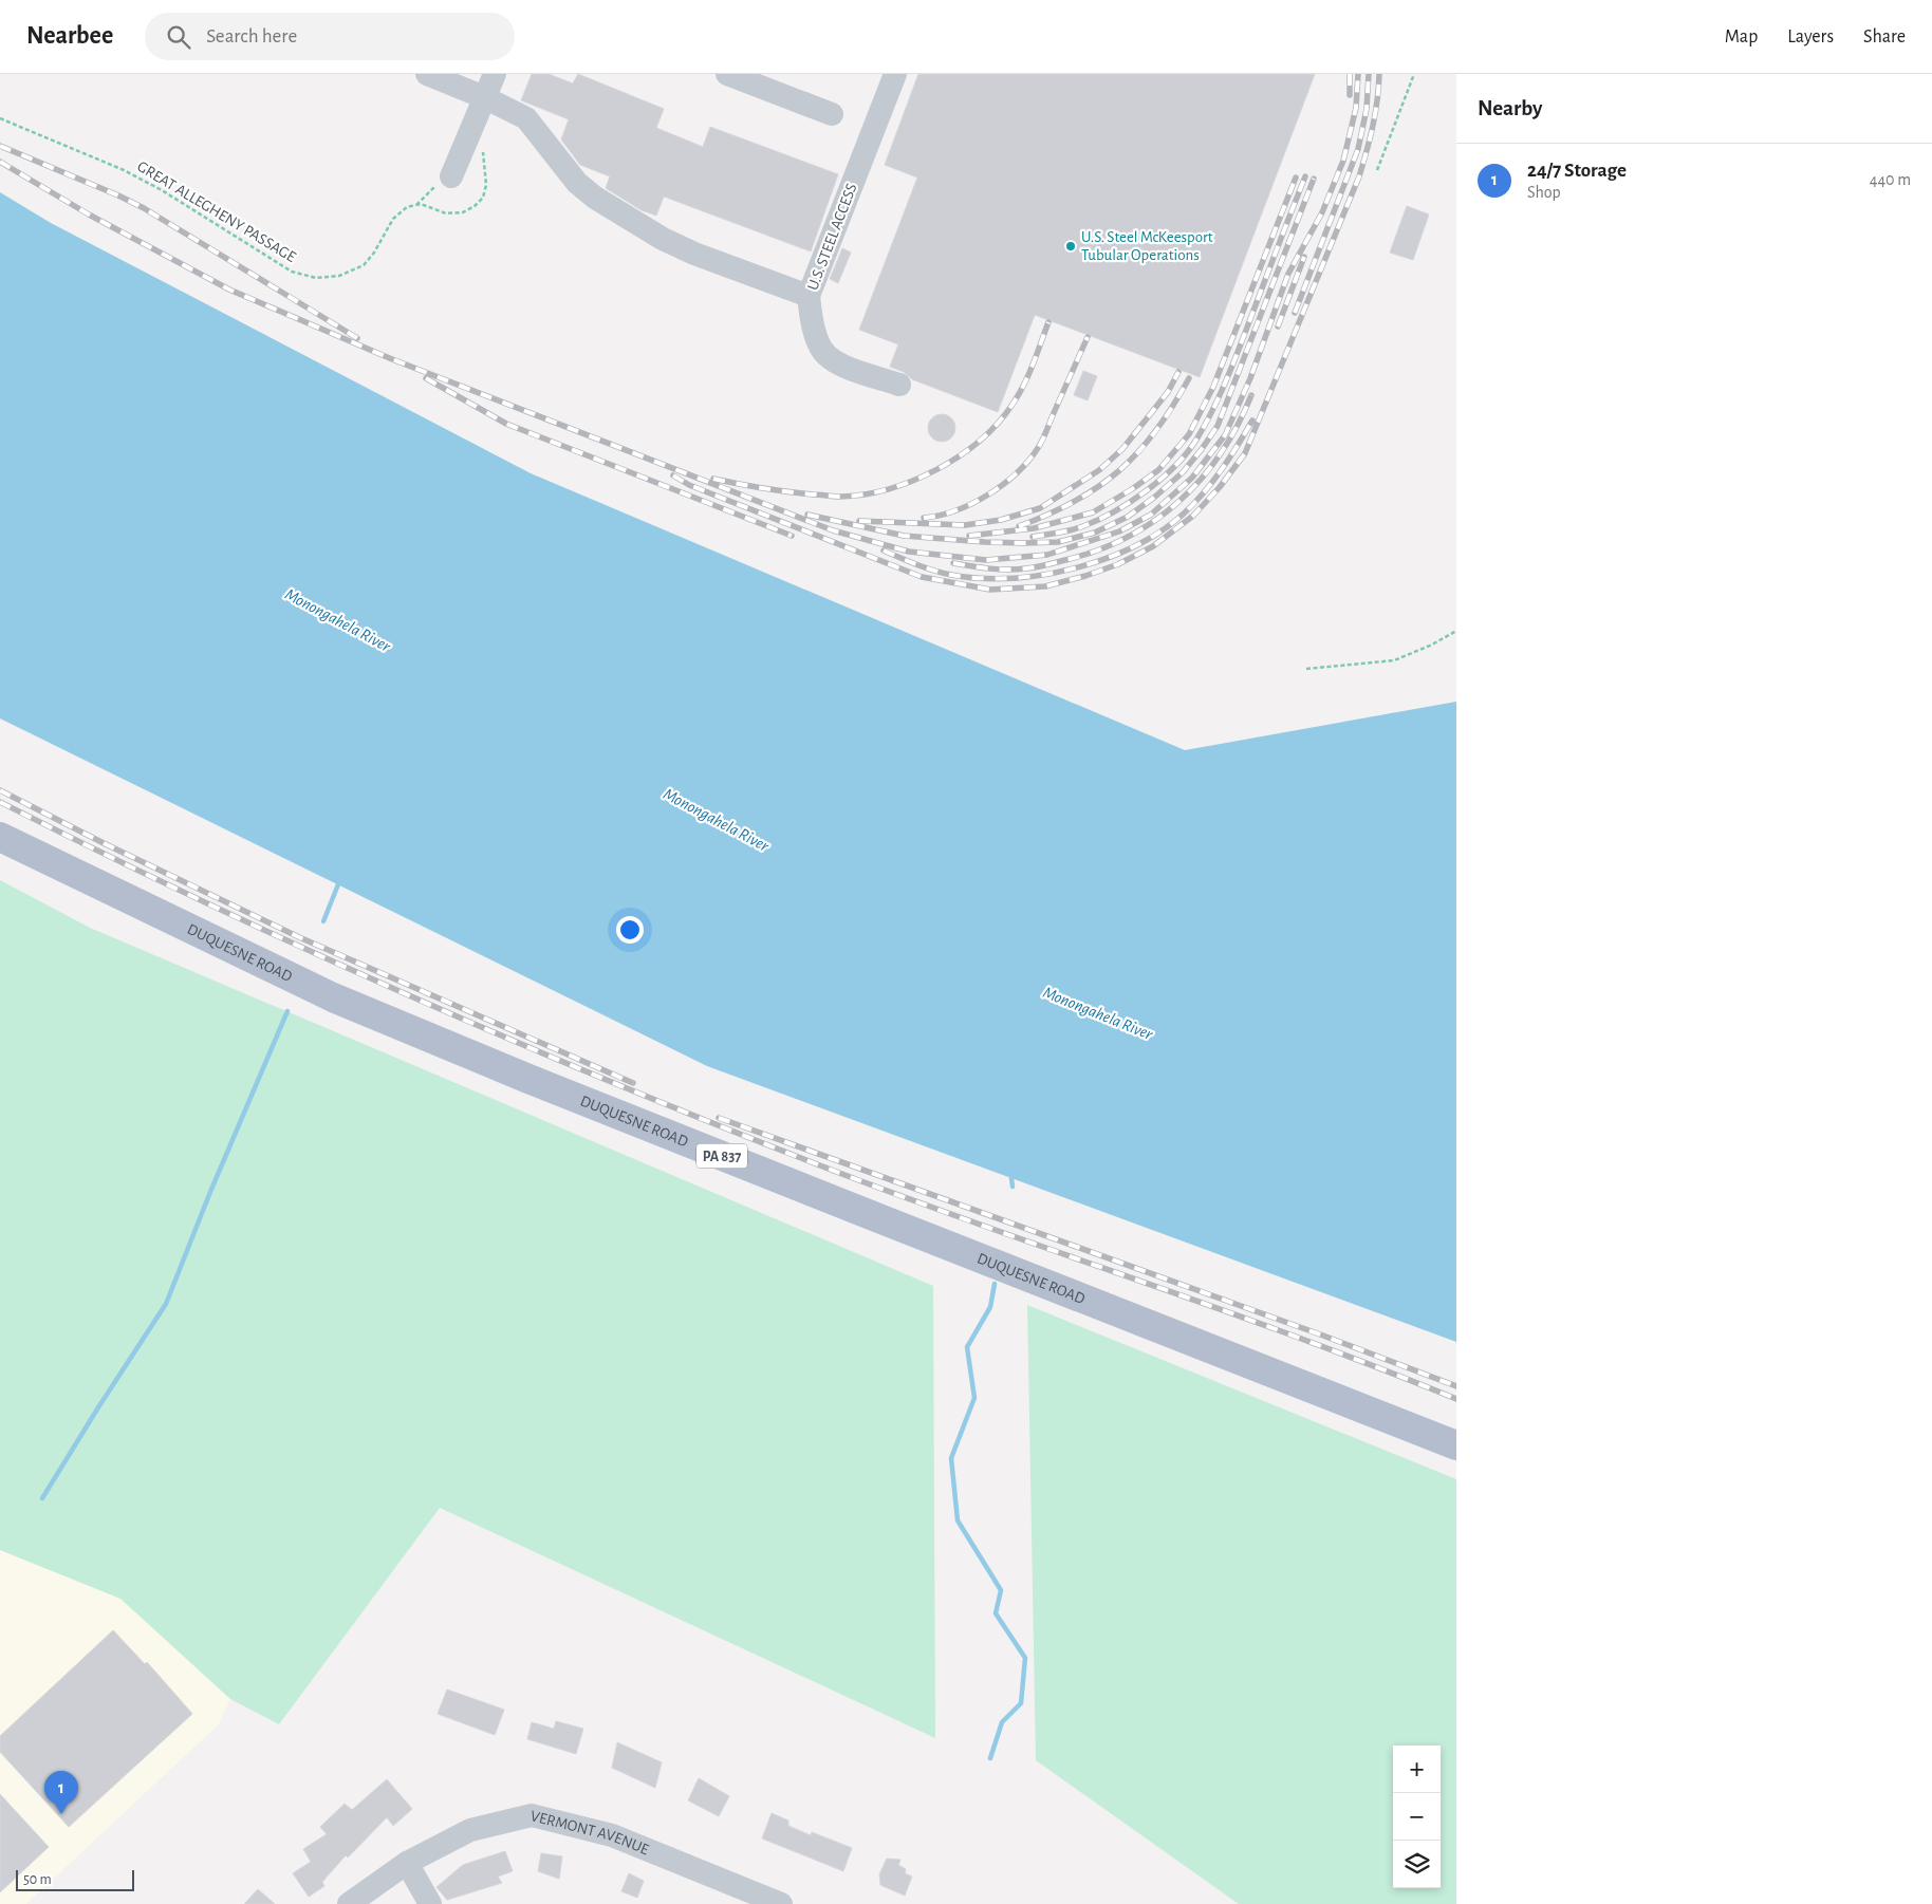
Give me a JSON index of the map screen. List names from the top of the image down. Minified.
{"streets":{"main road":["DUQUESNE ROAD","PA 837"],"street":["U.S. STEEL ACCESS","VERMONT AVENUE"],"path":["GREAT ALLEGHENY PASSAGE"]},"water":["Monongahela River"],"places":["U.S. Steel McKeesport Tubular Operations"],"scale_bar":"50 m","page":{"header":"Nearbee","search":"Search here","nav":["Map","Layers","Share"],"heading":"Nearby","list":[{"mark":"1","name":"24/7 Storage","note":"Shop","value":"440 m"}],"map_buttons":["+","−"],"pins":"1","scale":"50 m"}}
